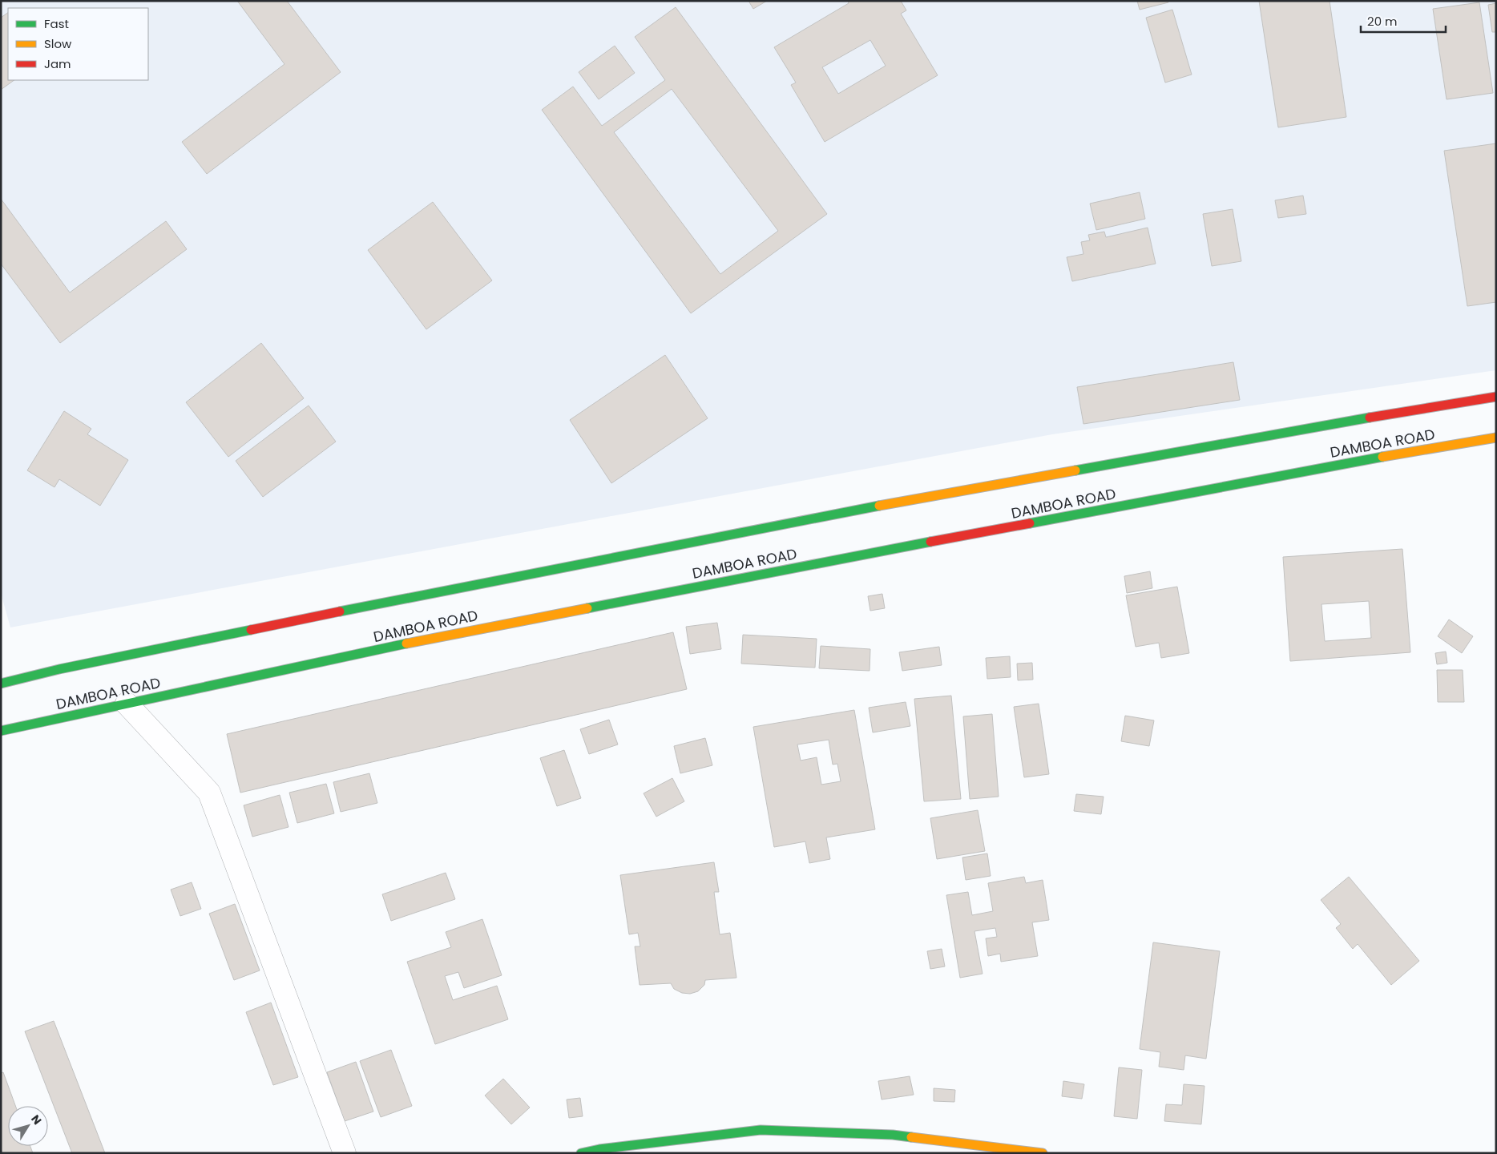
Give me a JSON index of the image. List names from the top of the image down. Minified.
{"streets":{"main road":["DAMBOA ROAD"]},"legend":["Fast","Slow","Jam"],"scale_bar":"20 m","north":"top right"}
